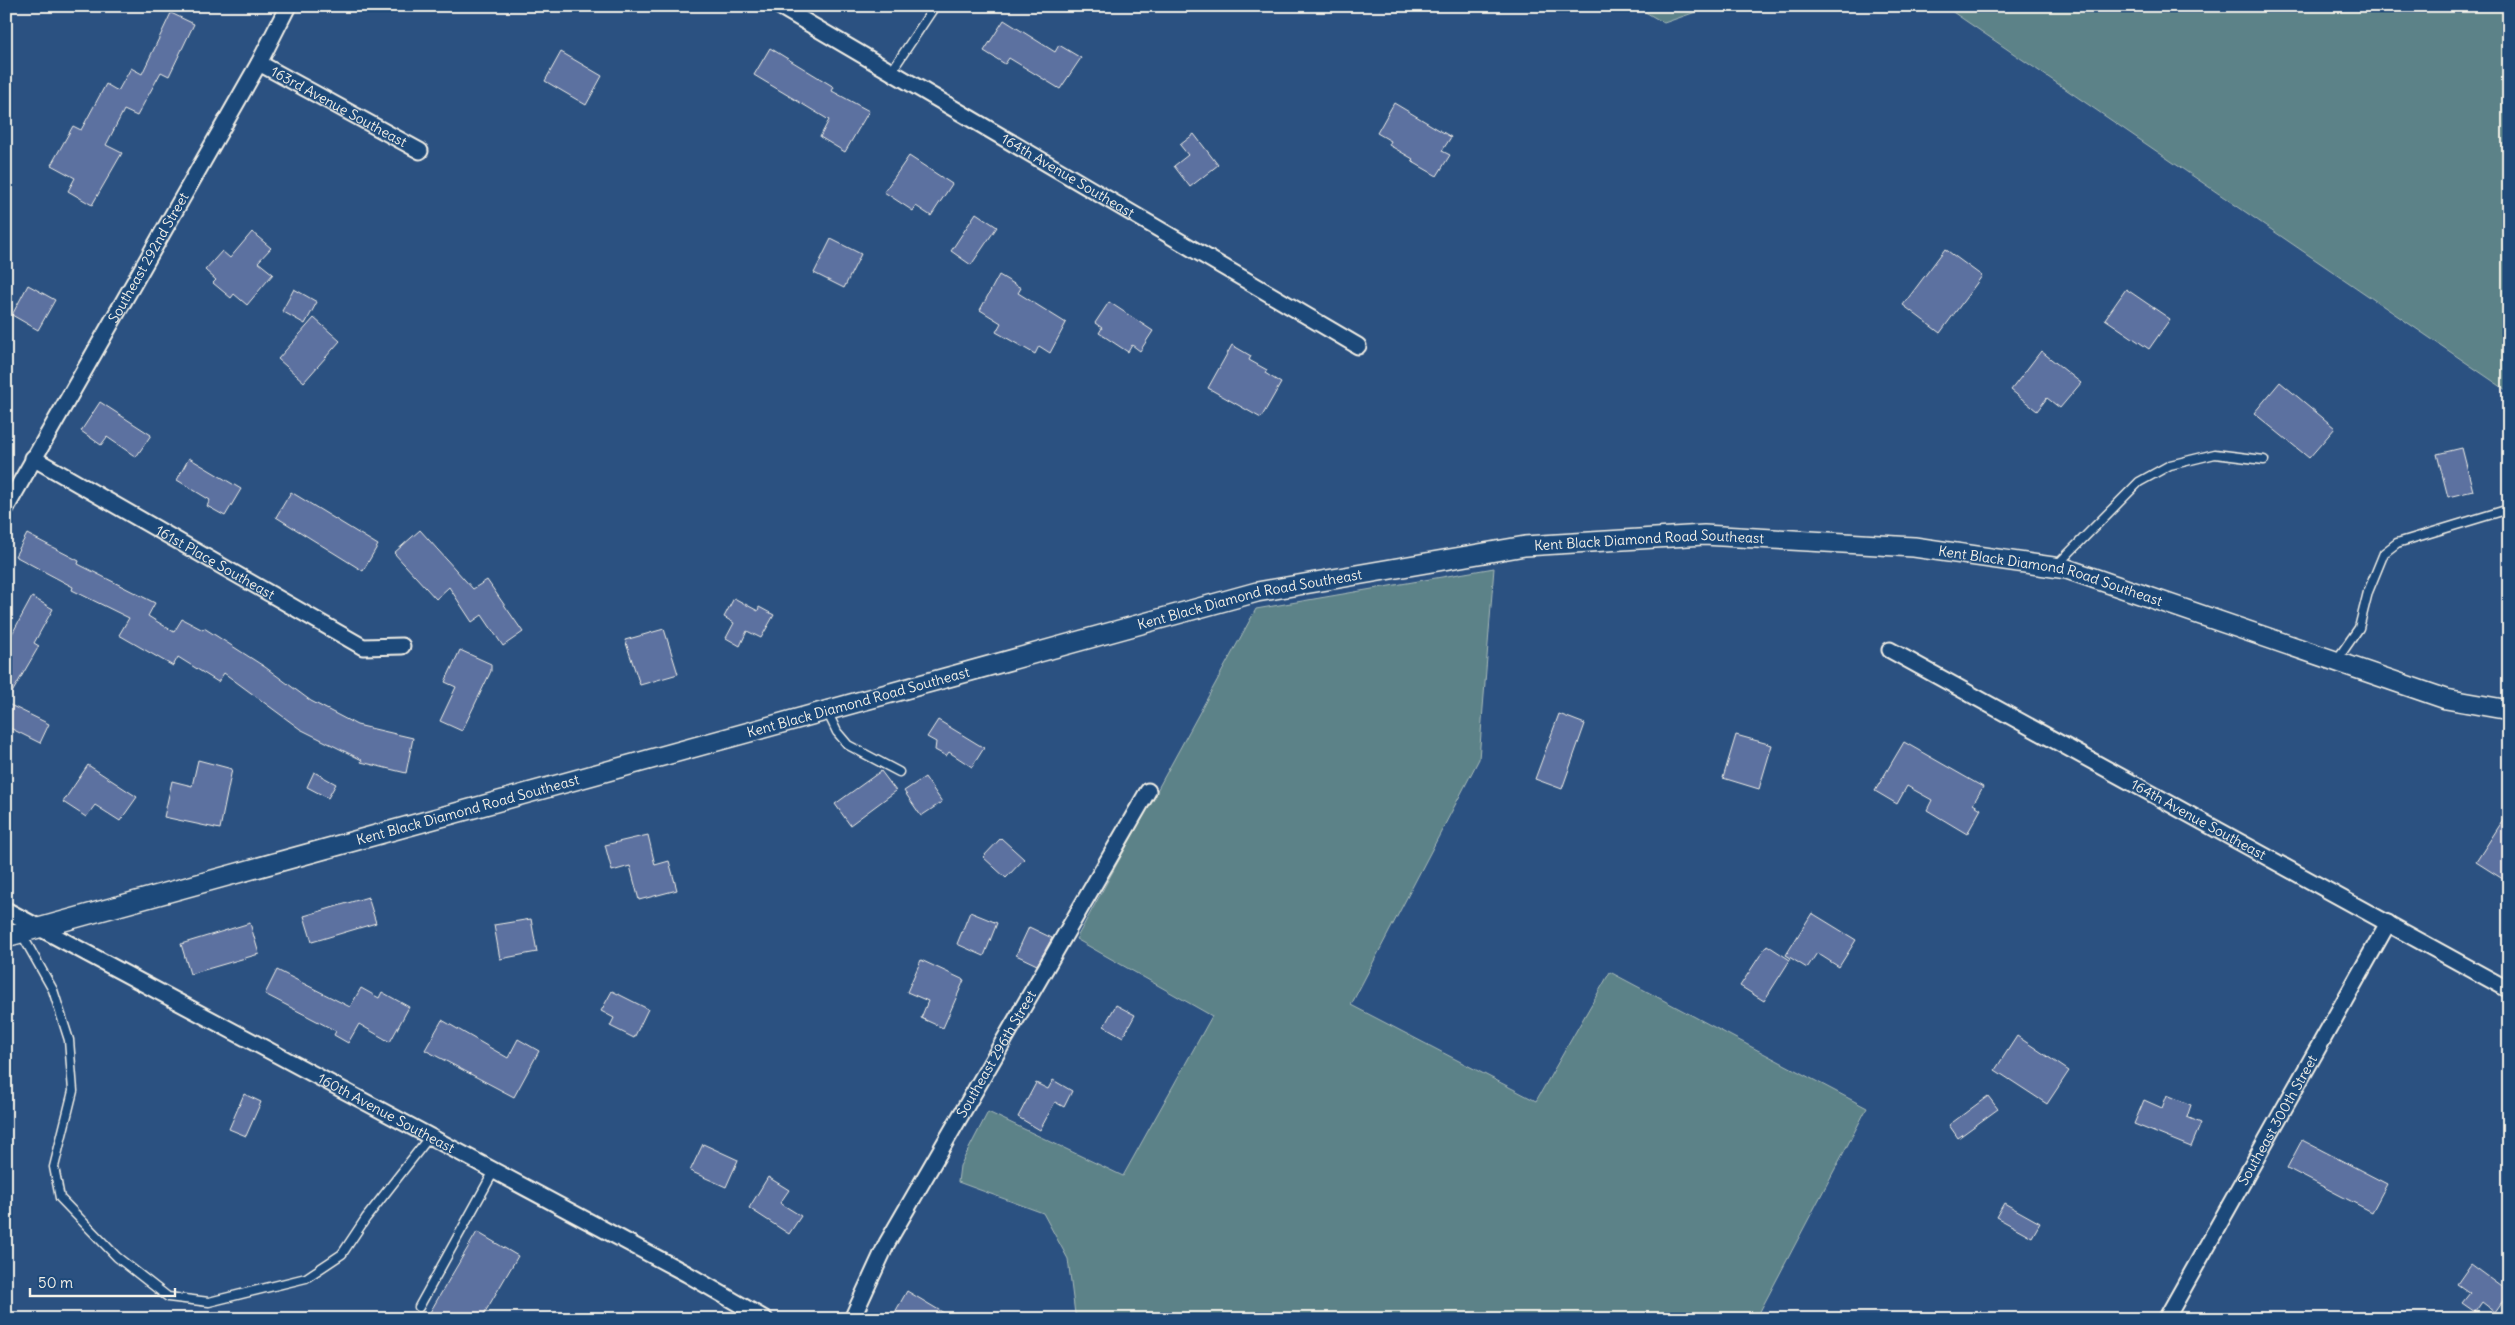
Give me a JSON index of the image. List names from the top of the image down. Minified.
{"streets":{"street":["163rd Avenue Southeast","164th Avenue Southeast","Southeast 292nd Street","Kent Black Diamond Road Southeast","161st Place Southeast","Southeast 296th Street","160th Avenue Southeast","Southeast 300th Street"]},"crossings":[["163rd Avenue Southeast","Southeast 292nd Street"],["164th Avenue Southeast","Southeast 300th Street"],["Southeast 292nd Street","161st Place Southeast"],["Kent Black Diamond Road Southeast","160th Avenue Southeast"]],"scale_bar":"50 m"}
